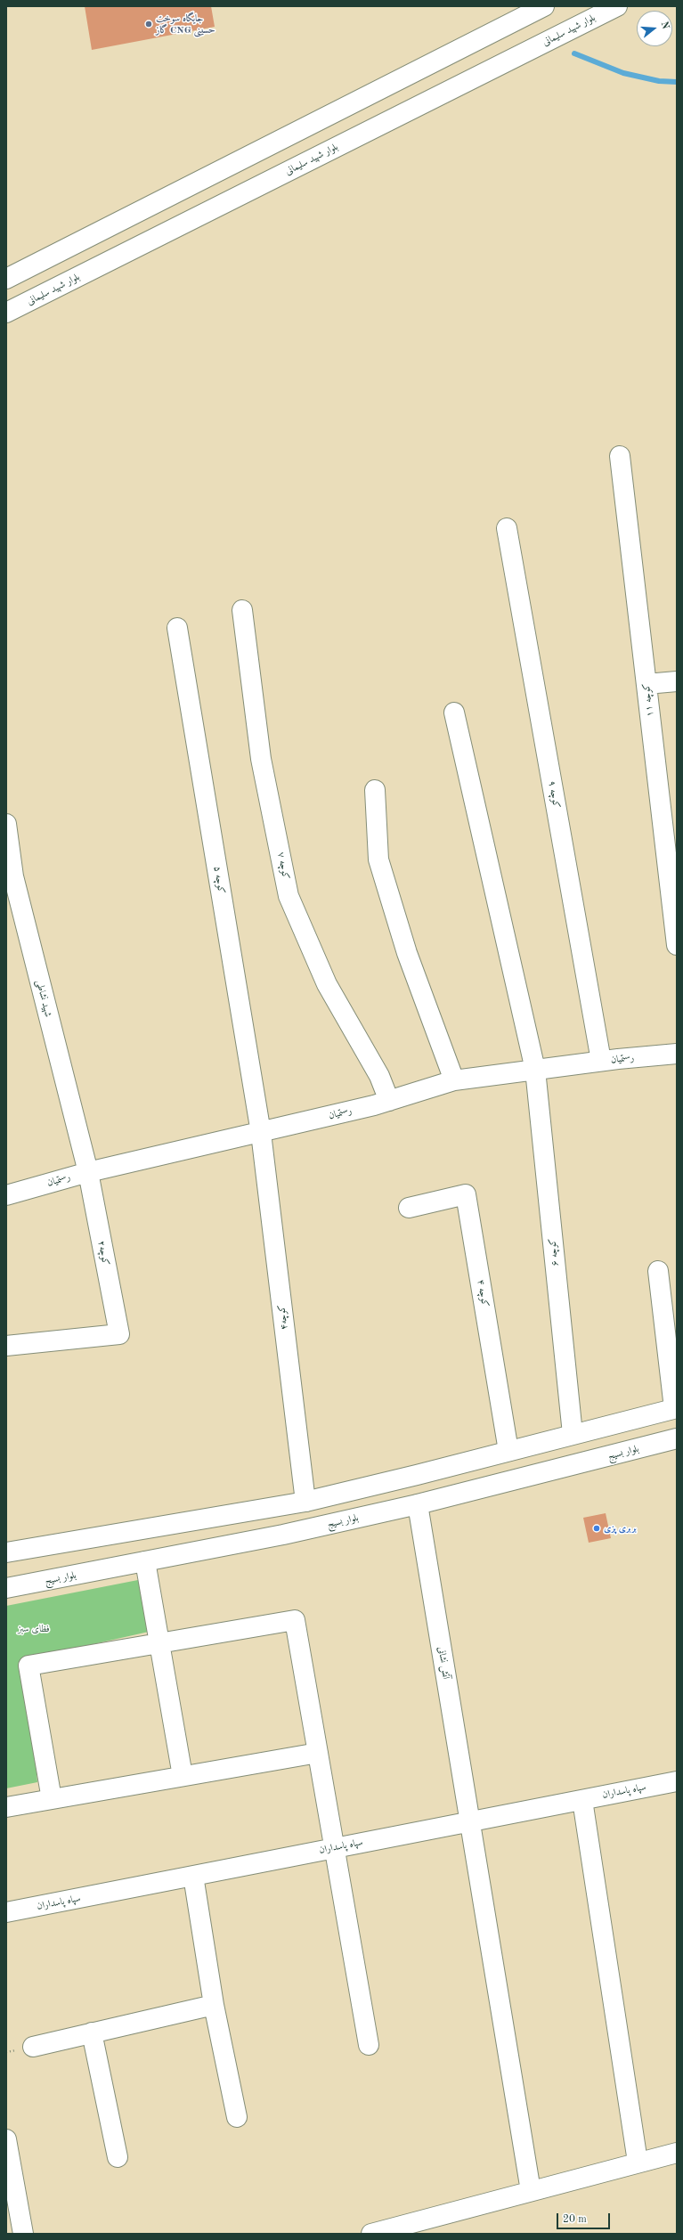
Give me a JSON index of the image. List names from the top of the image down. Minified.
{"streets":{"main road":["بلوار شهید سلیمانی","کوچه ۱۱","کوچه ۹","کوچه ۷","کوچه ۵","شهید نشاطی","رستمیان","کوچه ۶","کوچه۲","کوچه ۴","کوچه۴","بلوار بسیج","آتش نشانی","سپاه پاسداران"]},"crossings":[["کوچه ۹","رستمیان"],["کوچه ۷","رستمیان"],["کوچه ۵","رستمیان"],["کوچه ۵","کوچه۴"],["شهید نشاطی","رستمیان"],["شهید نشاطی","کوچه۲"],["رستمیان","کوچه ۶"],["رستمیان","کوچه۲"],["رستمیان","کوچه۴"],["بلوار بسیج","آتش نشانی"],["آتش نشانی","سپاه پاسداران"]],"parks":["فظای سبز"],"places":["جایگاه سوخت گاز CNG حسینی","بربری پزی"],"scale_bar":"20 m","north":"right"}
